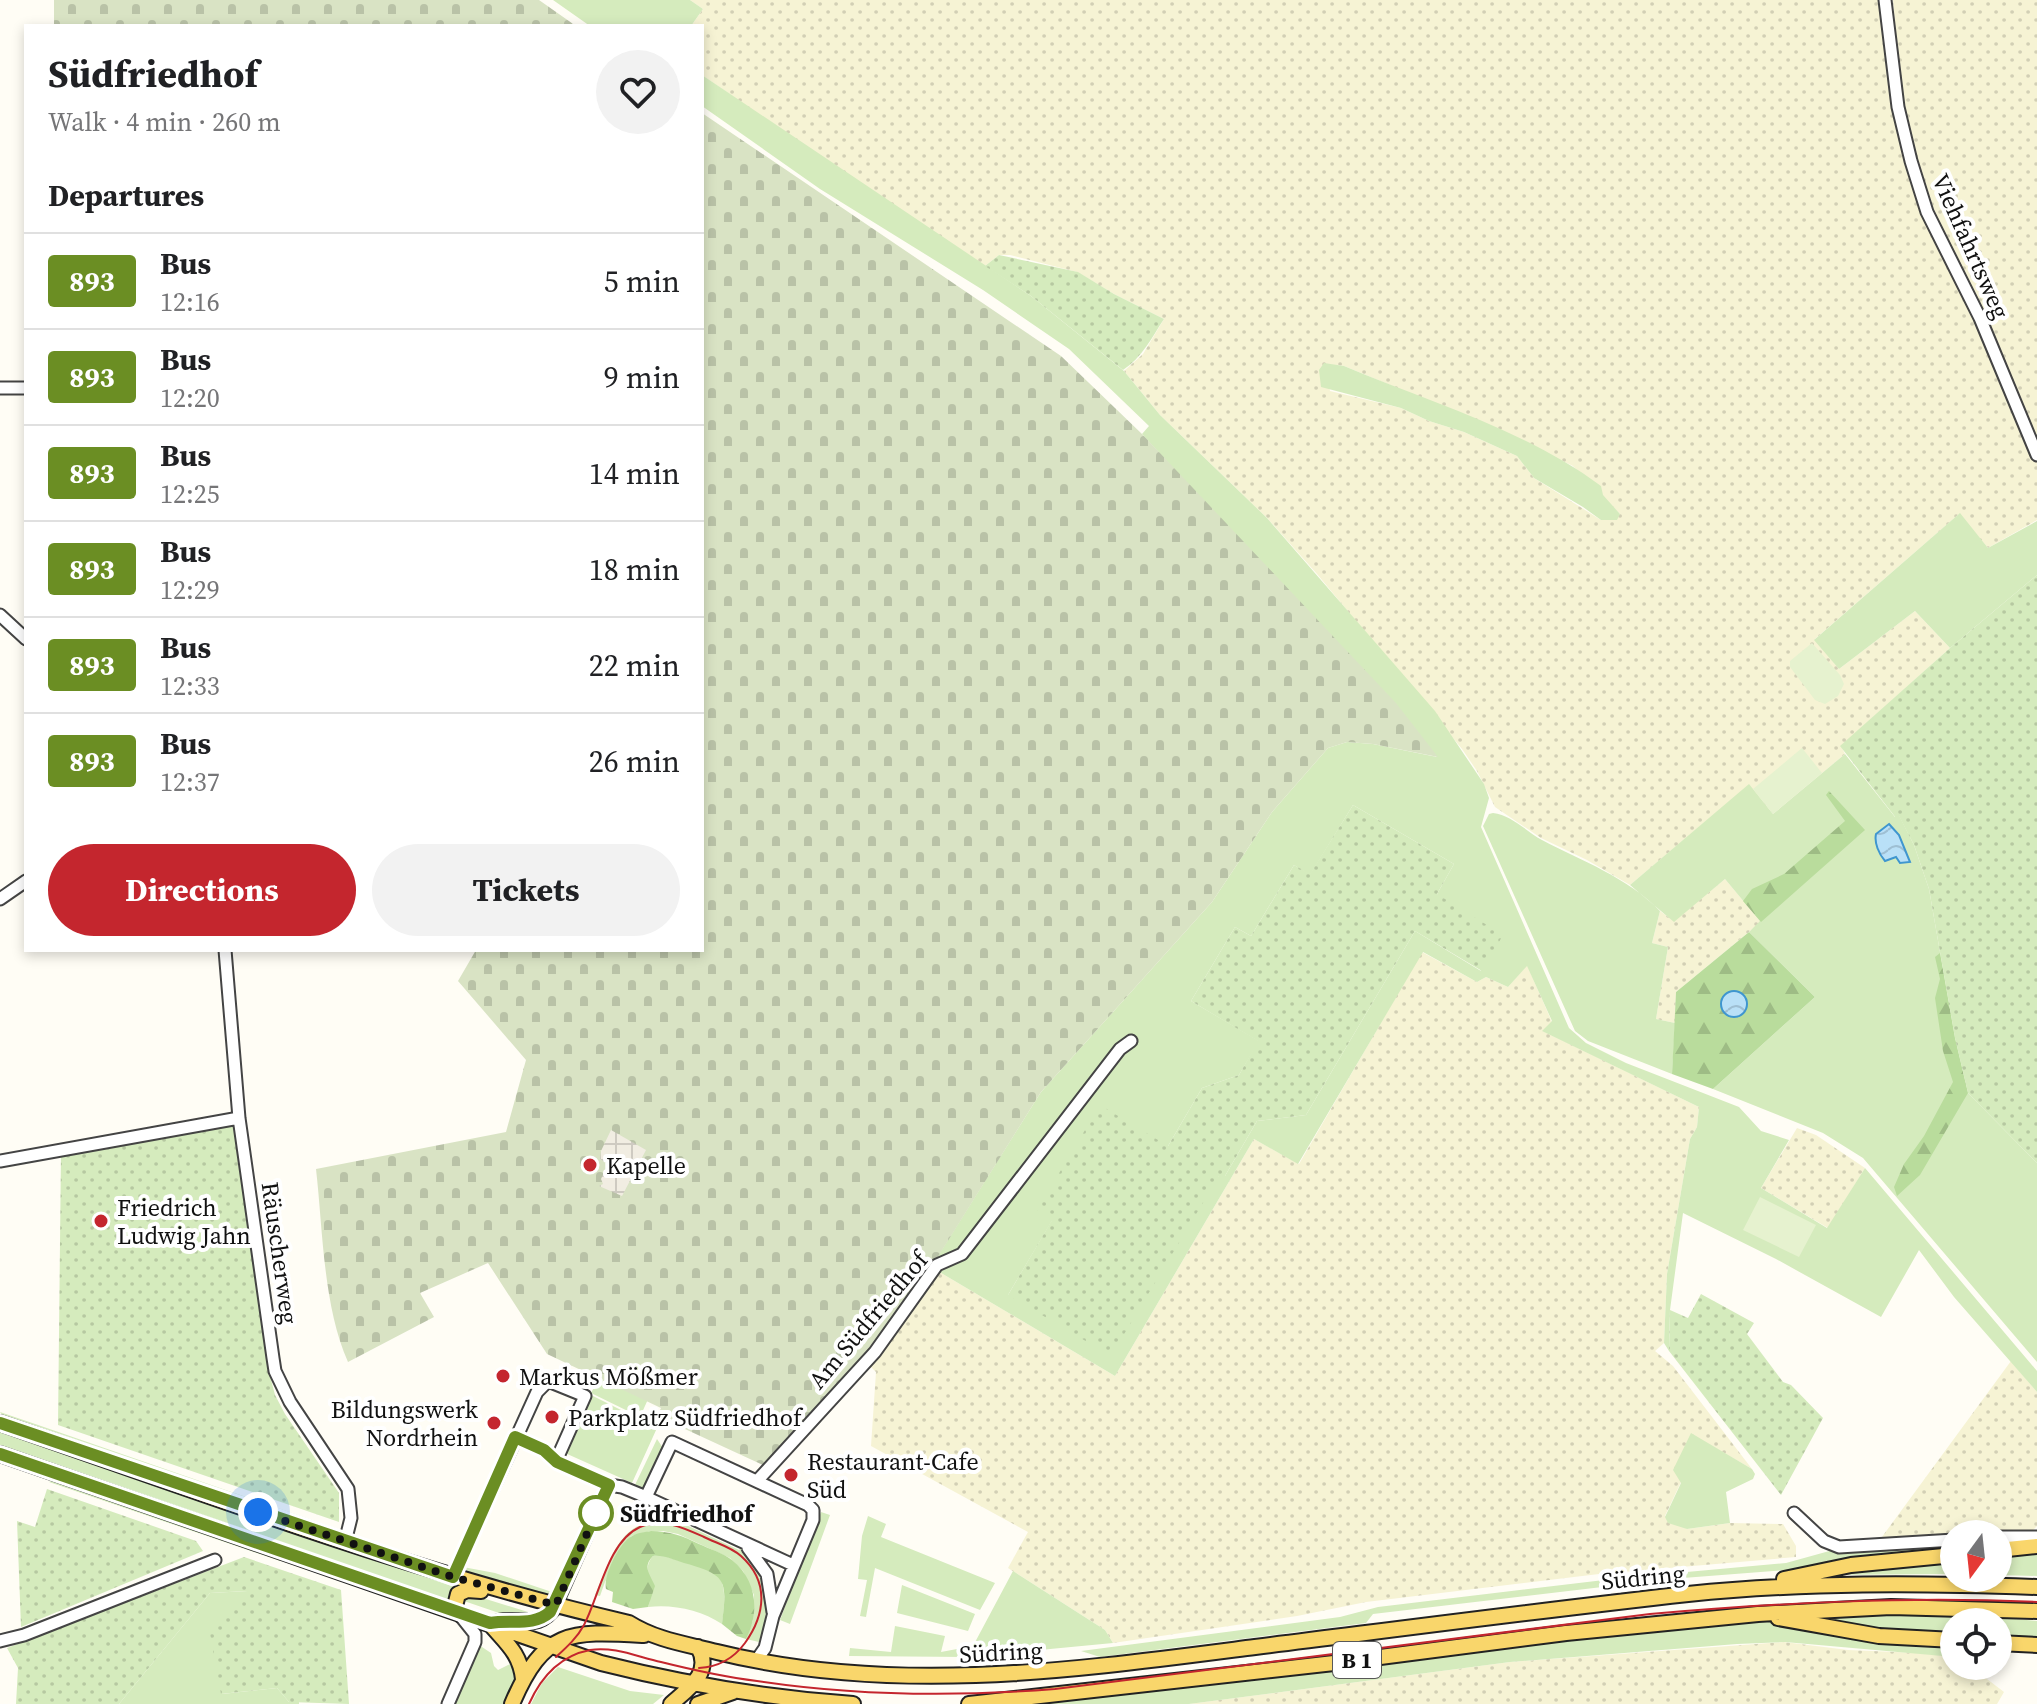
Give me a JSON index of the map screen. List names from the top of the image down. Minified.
{"streets":{"main road":["Südring","B 1"],"street":["Viehfahrtsweg","Räuscherweg","Am Südfriedhof"]},"crossings":[["Räuscherweg","Südring"],["Südring","B 1"]],"places":["Kapelle","Friedrich Ludwig Jahn","Markus Mößmer","Parkplatz Südfriedhof","Bildungswerk Nordrhein","Restaurant-Cafe Süd","Südfriedhof"],"lines":["bus line 893"],"north":"bottom","page":{"heading":[["Südfriedhof","Walk · 4 min · 260 m"],"Departures"],"list":[{"mark":"893","name":"Bus","note":"12:16","value":"5 min"},{"mark":"893","name":"Bus","note":"12:20","value":"9 min"},{"mark":"893","name":"Bus","note":"12:25","value":"14 min"},{"mark":"893","name":"Bus","note":"12:29","value":"18 min"},{"mark":"893","name":"Bus","note":"12:33","value":"22 min"},{"mark":"893","name":"Bus","note":"12:37","value":"26 min"}],"buttons":["Directions","Tickets"]}}
